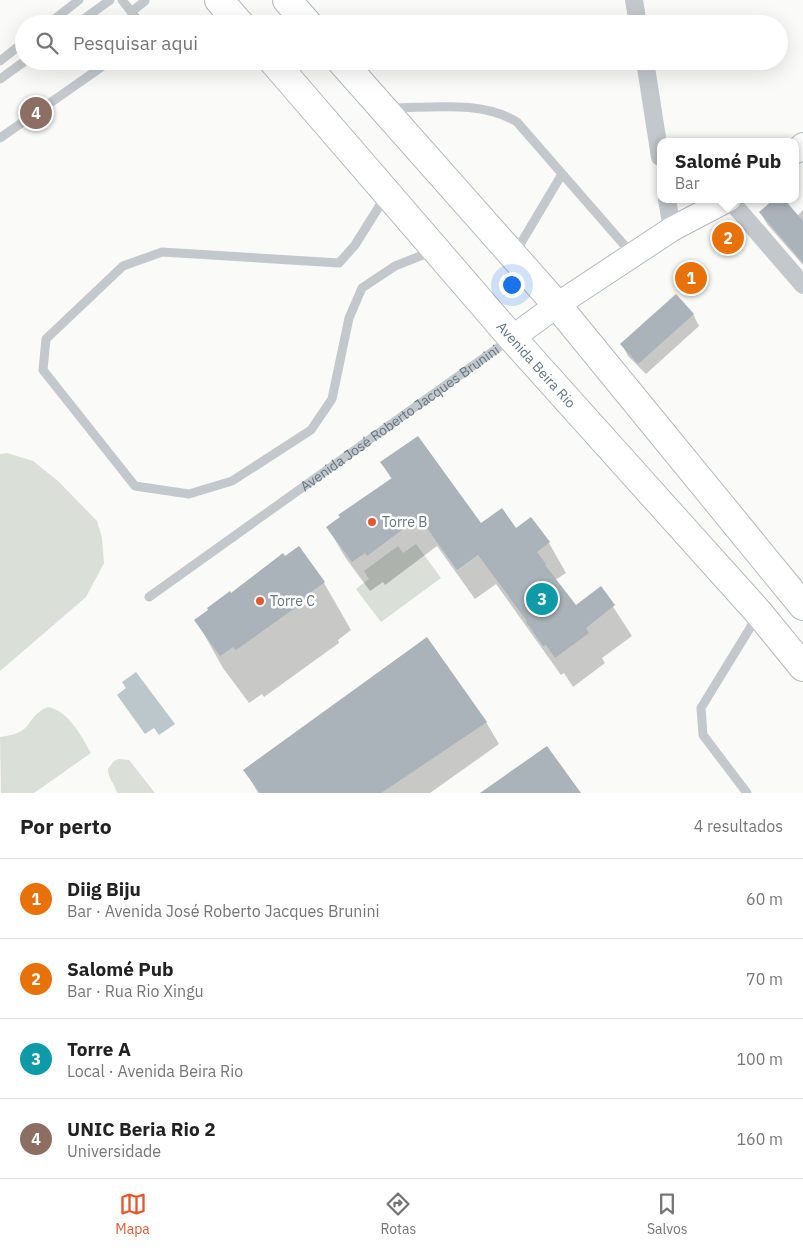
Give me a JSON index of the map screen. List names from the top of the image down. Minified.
{"streets":{"main road":["Avenida Beira Rio","Avenida José Roberto Jacques Brunini"]},"crossings":[["Avenida Beira Rio","Avenida José Roberto Jacques Brunini"]],"places":["Torre B","Torre C"],"page":{"search":"Pesquisar aqui","pins":["4","2","1","3"],"popup":["Salomé Pub","Bar"],"heading":["Por perto","4 resultados"],"list":[{"mark":"1","name":"Diig Biju","note":"Bar · Avenida José Roberto Jacques Brunini","value":"60 m"},{"mark":"2","name":"Salomé Pub","note":"Bar · Rua Rio Xingu","value":"70 m"},{"mark":"3","name":"Torre A","note":"Local · Avenida Beira Rio","value":"100 m"},{"mark":"4","name":"UNIC Beria Rio 2","note":"Universidade","value":"160 m"}],"nav":["Mapa","Rotas","Salvos"]}}
